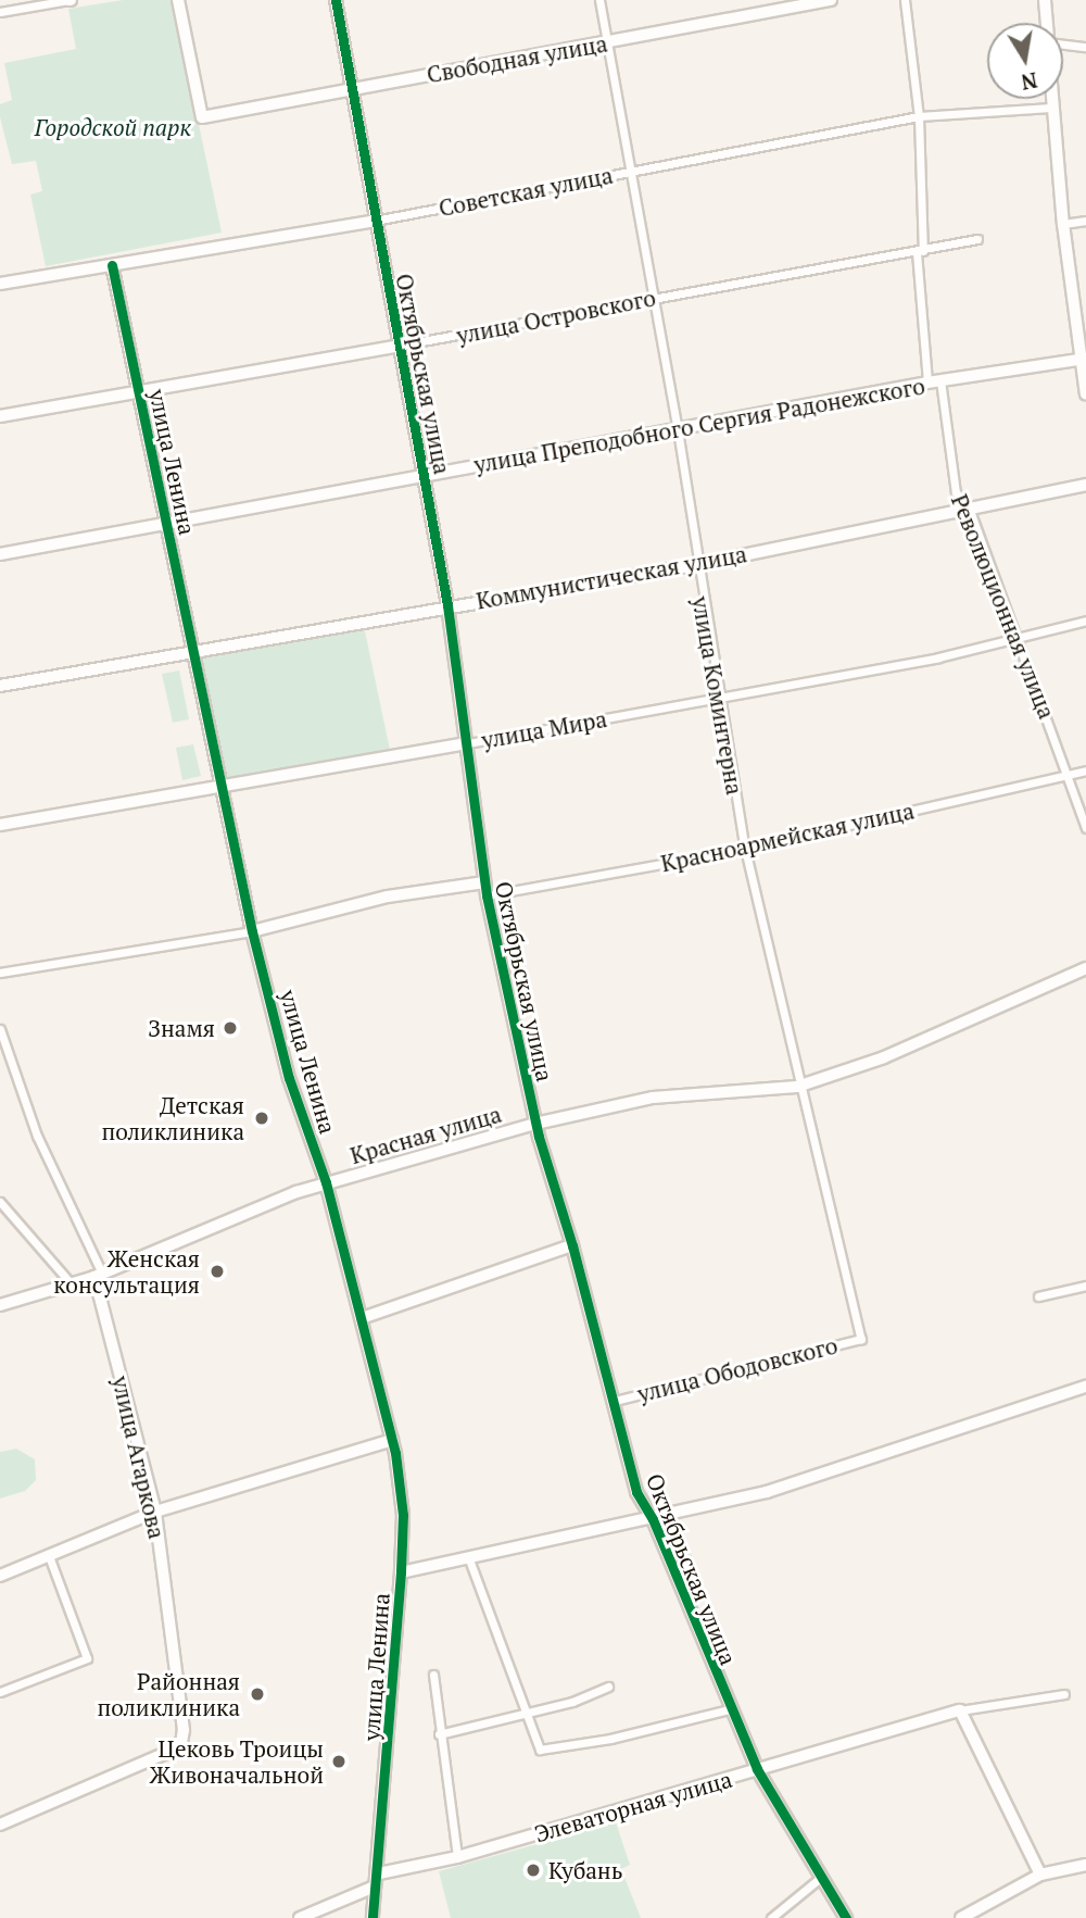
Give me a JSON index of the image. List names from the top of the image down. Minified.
{"streets":{"street":["Свободная улица","Советская улица","улица Островского","Октябрьская улица","улица Преподобного Сергия Радонежского","улица Ленина","Коммунистическая улица","Революционная улица","улица Коминтерна","улица Мира","Красноармейская улица","Красная улица","улица Ободовского","улица Агаркова","Элеваторная улица"]},"crossings":[["Свободная улица","Октябрьская улица"],["Свободная улица","улица Коминтерна"],["Советская улица","Октябрьская улица"],["Советская улица","улица Ленина"],["Советская улица","улица Коминтерна"],["улица Островского","Октябрьская улица"],["улица Островского","улица Ленина"],["улица Островского","улица Коминтерна"],["Октябрьская улица","улица Преподобного Сергия Радонежского"],["Октябрьская улица","Коммунистическая улица"],["Октябрьская улица","улица Мира"],["Октябрьская улица","Красноармейская улица"],["Октябрьская улица","Красная улица"],["Октябрьская улица","улица Ободовского"],["Октябрьская улица","Элеваторная улица"],["улица Преподобного Сергия Радонежского","улица Ленина"],["улица Преподобного Сергия Радонежского","Революционная улица"],["улица Преподобного Сергия Радонежского","улица Коминтерна"],["улица Ленина","Коммунистическая улица"],["улица Ленина","улица Мира"],["улица Ленина","Красная улица"],["улица Ленина","Элеваторная улица"],["Коммунистическая улица","Революционная улица"],["Коммунистическая улица","улица Коминтерна"],["Революционная улица","улица Мира"],["Революционная улица","Красноармейская улица"],["улица Коминтерна","улица Мира"],["улица Коминтерна","Красноармейская улица"],["улица Коминтерна","Красная улица"],["улица Коминтерна","улица Ободовского"],["Красная улица","улица Агаркова"]],"parks":["Городской парк"],"places":["Знамя","Детская поликлиника","Женская консультация","Районная поликлиника","Цековь Троицы Живоначальной","Кубань"],"north":"bottom"}
